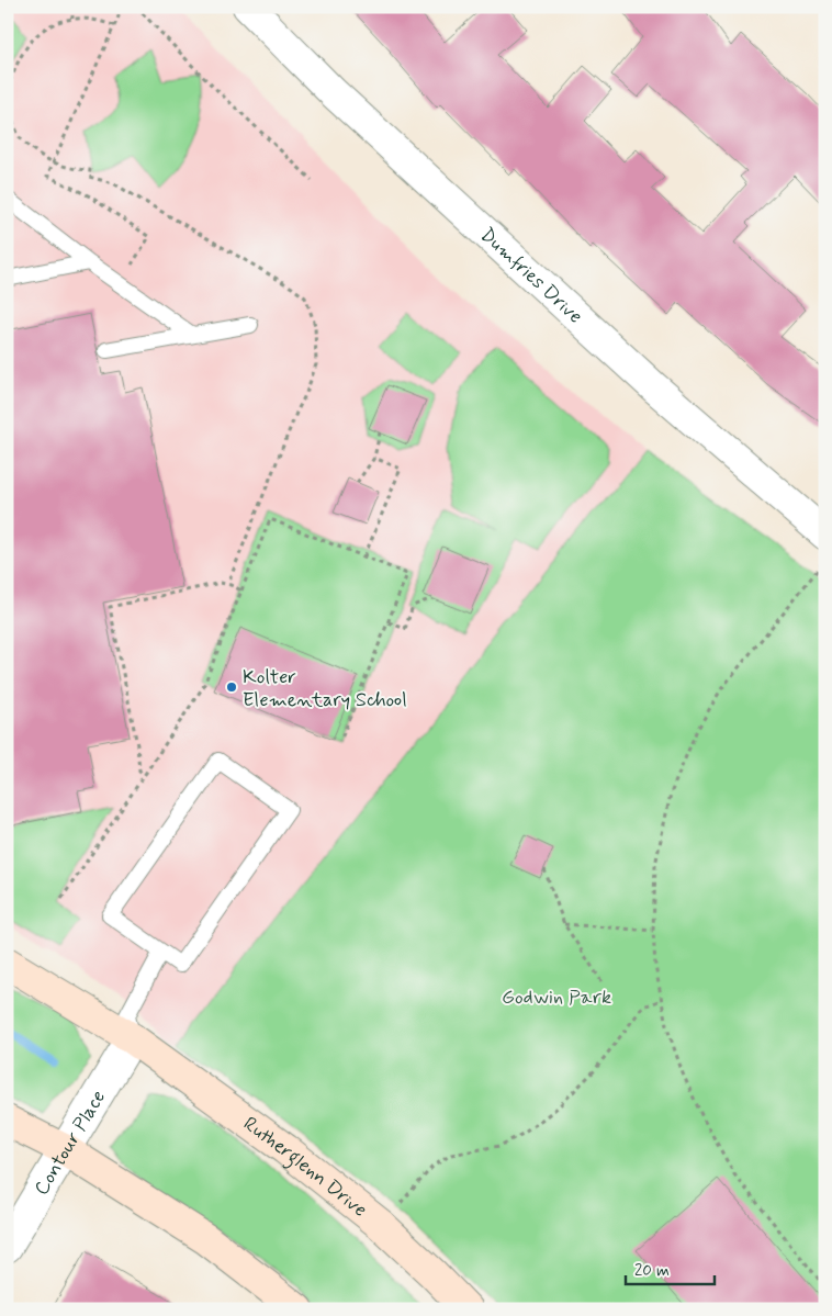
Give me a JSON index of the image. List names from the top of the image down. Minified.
{"streets":{"street":["Dumfries Drive","Contour Place","Rutherglenn Drive"]},"crossings":[["Contour Place","Rutherglenn Drive"]],"parks":["Godwin Park"],"places":["Kolter Elementary School"],"scale_bar":"20 m"}
